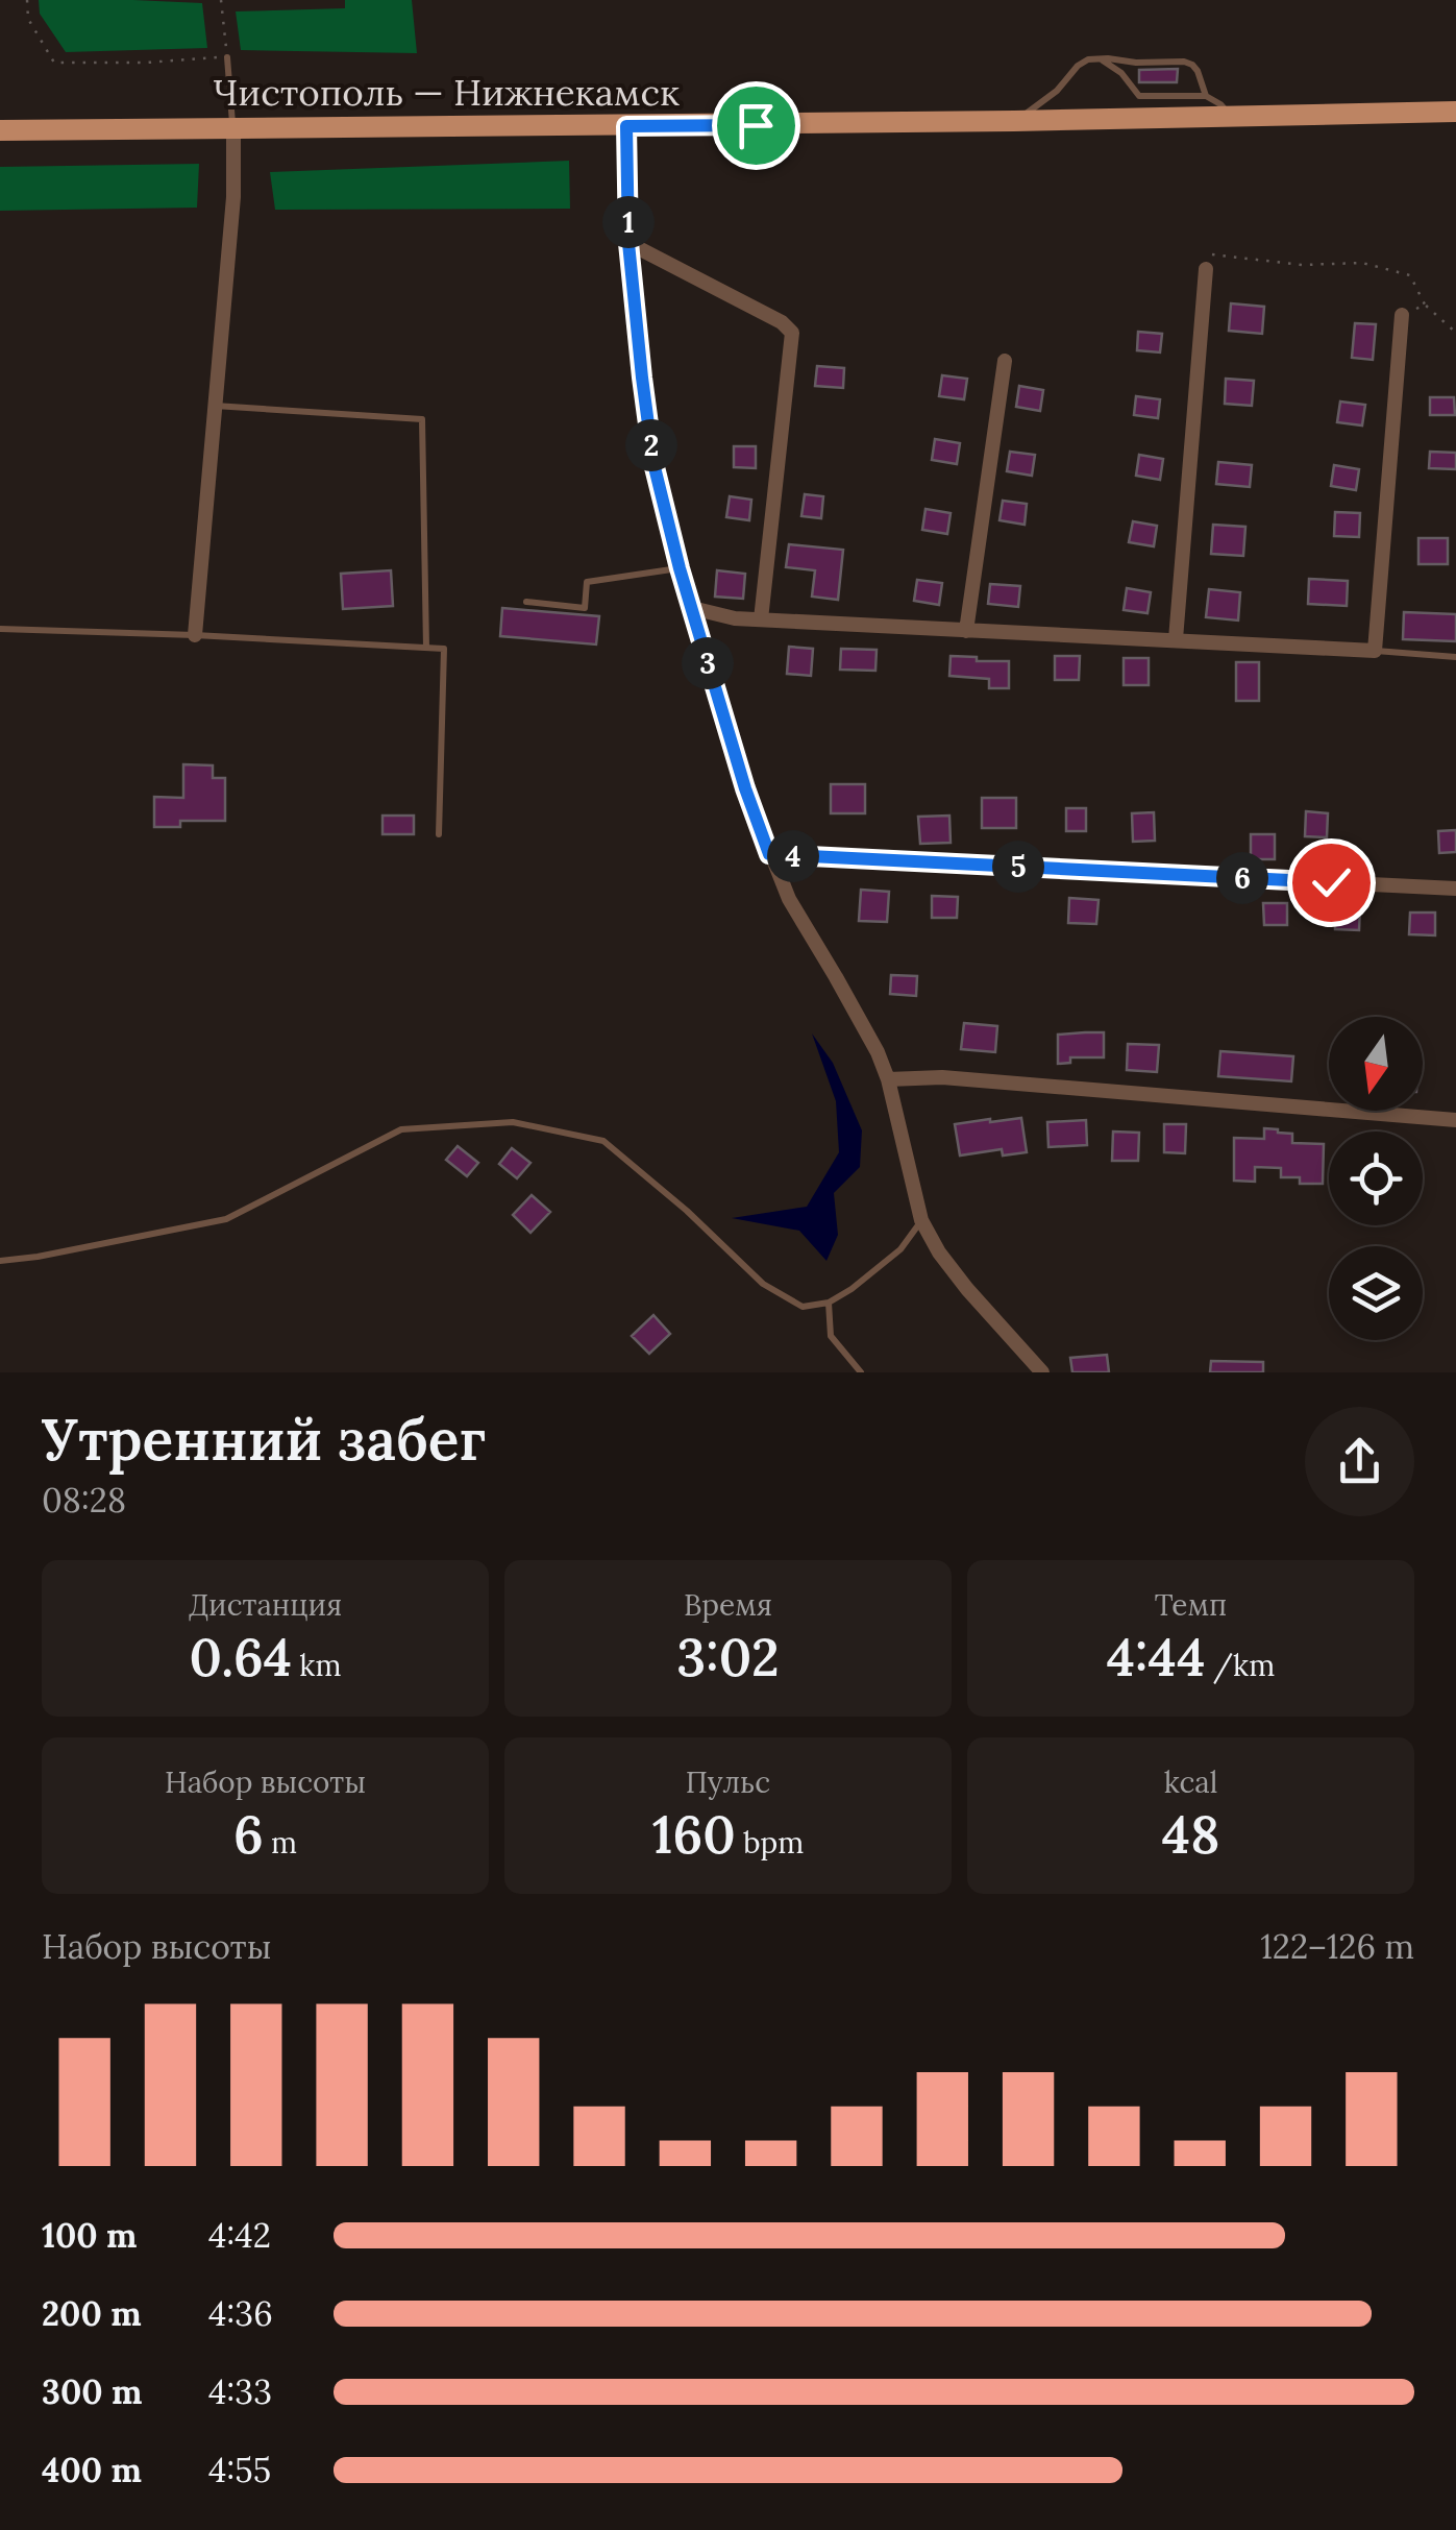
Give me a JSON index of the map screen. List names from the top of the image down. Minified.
{"streets":{"main road":["Чистополь — Нижнекамск"]},"north":"bottom","page":{"pins":["1","2","3","4","5","6"],"heading":["Утренний забег","08:28"],"stats":[["Дистанция","0.64 km"],["Время","3:02"],["Темп","4:44 /km"],["Набор высоты","6 m"],["Пульс","160 bpm"],["kcal","48"]],"chart":["Набор высоты","122–126 m"],"list":[{"name":"100 m","note":"4:42"},{"name":"200 m","note":"4:36"},{"name":"300 m","note":"4:33"},{"name":"400 m","note":"4:55"}]}}
